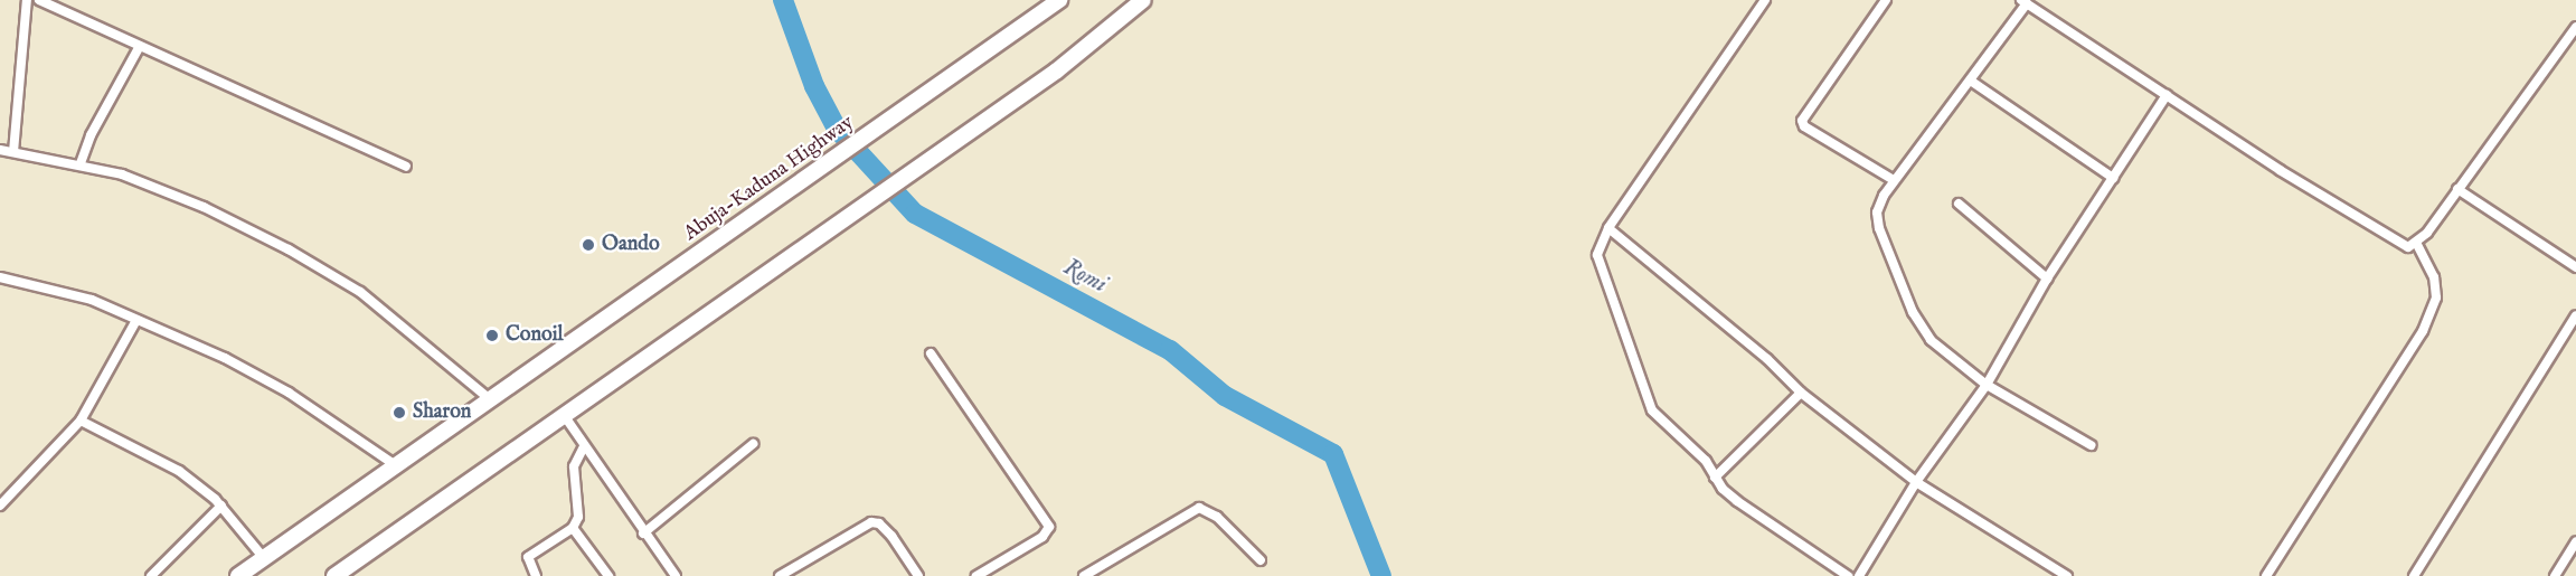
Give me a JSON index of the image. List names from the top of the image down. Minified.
{"streets":{"highway":["Abuja-Kaduna Highway"]},"water":["Romi"],"places":["Oando","Conoil","Sharon"]}
